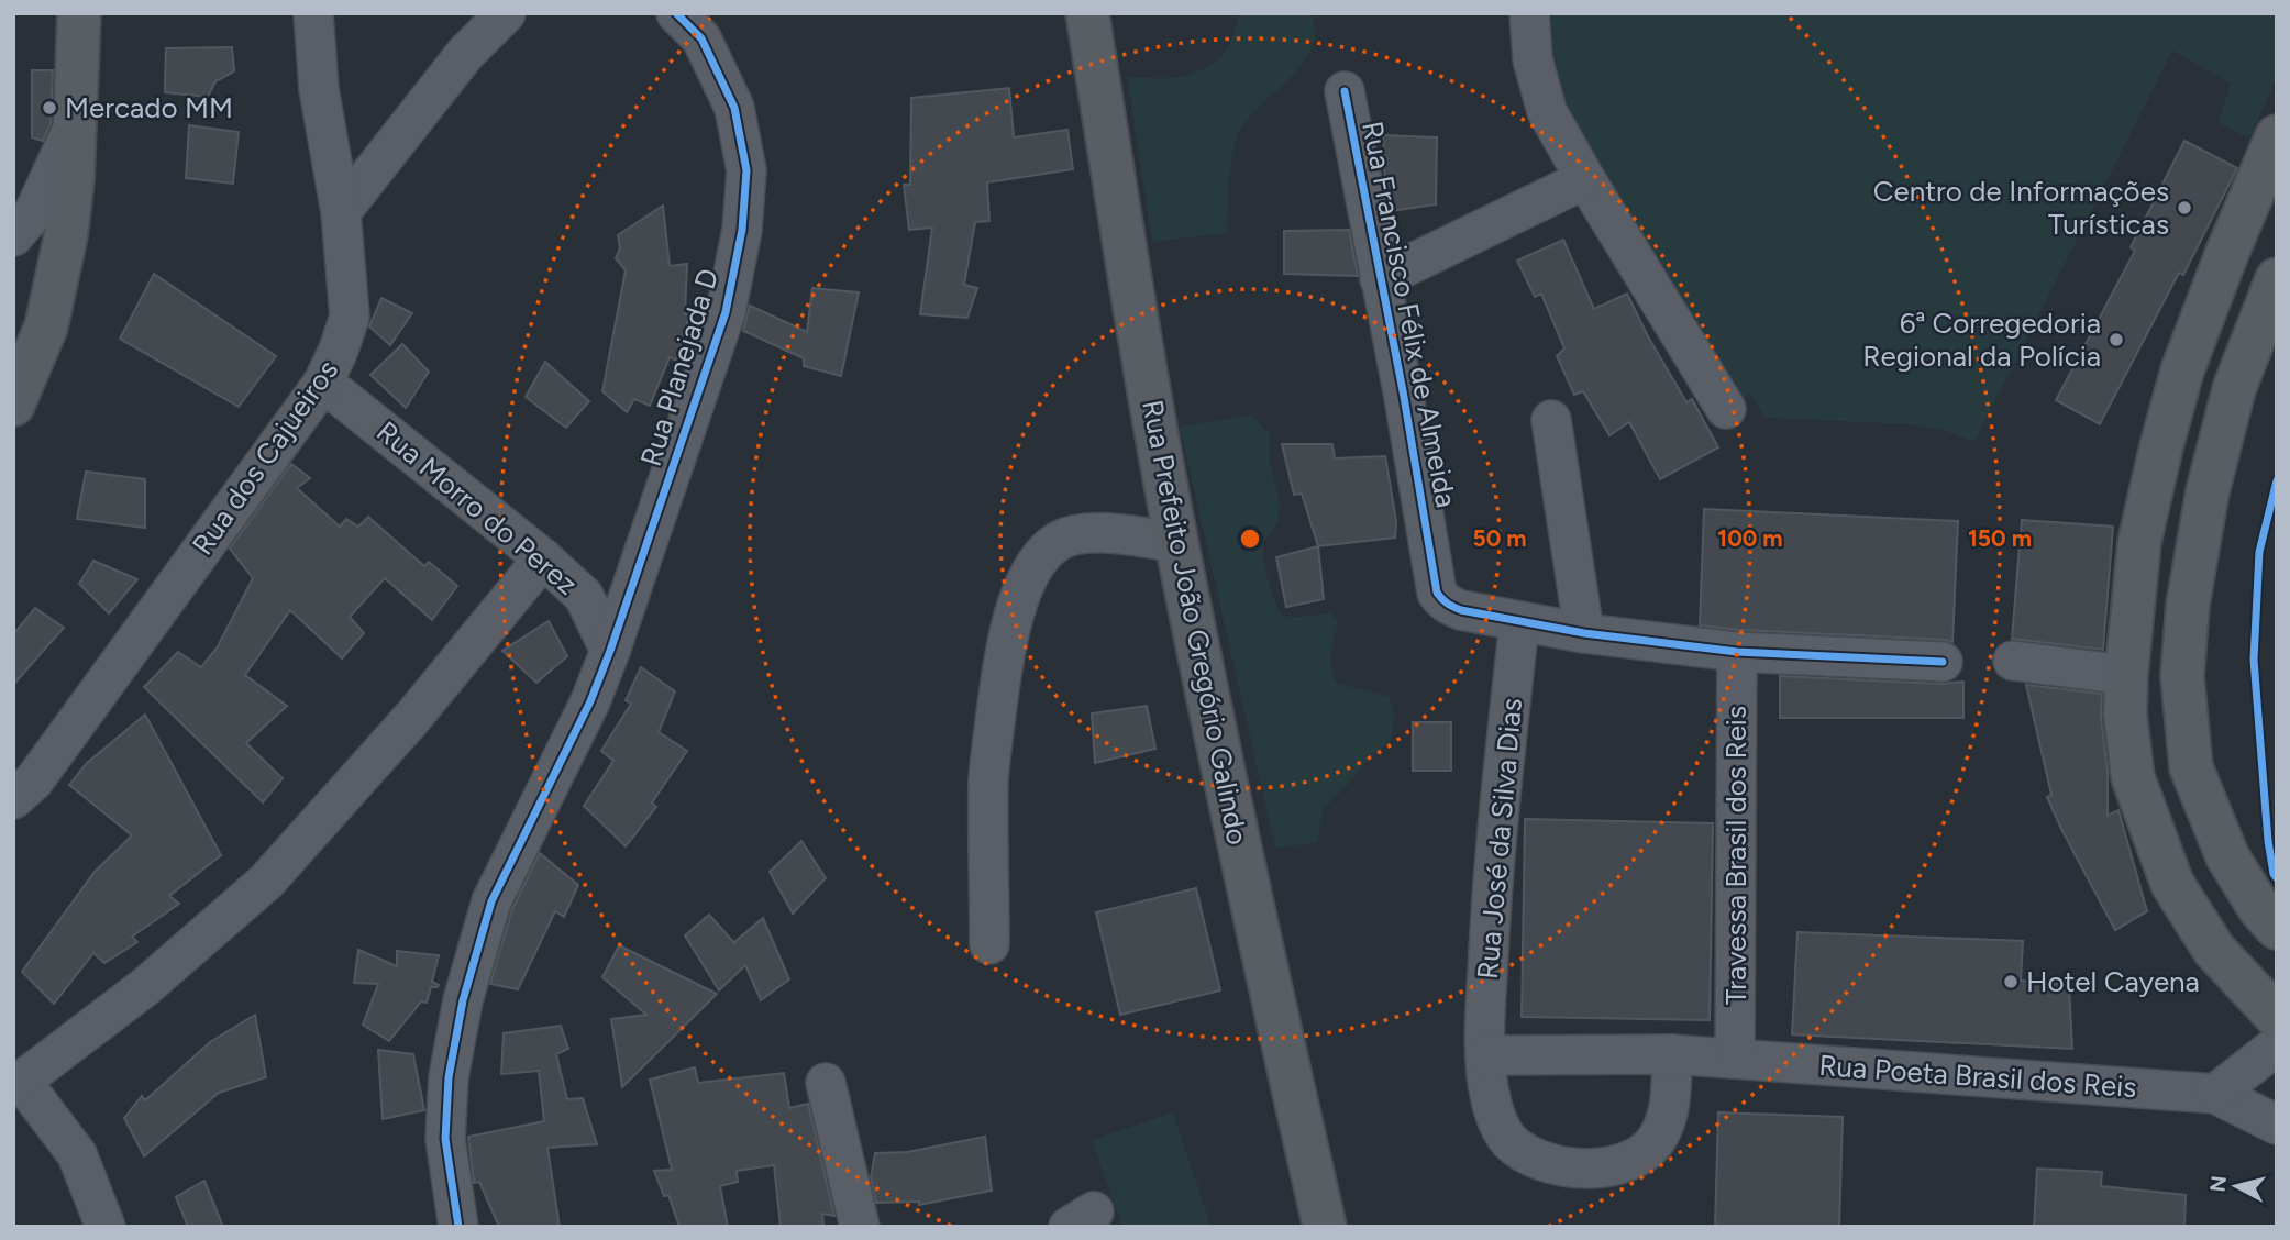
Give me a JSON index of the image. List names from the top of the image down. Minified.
{"streets":{"main road":["Rua Prefeito João Gregório Galindo"],"street":["Rua Francisco Félix de Almeida","Rua Planejada D","Rua dos Cajueiros","Rua Morro do Perez","Rua José da Silva Dias","Travessa Brasil dos Reis","Rua Poeta Brasil dos Reis"]},"crossings":[["Rua Francisco Félix de Almeida","Rua José da Silva Dias"],["Rua Planejada D","Rua Morro do Perez"],["Rua dos Cajueiros","Rua Morro do Perez"],["Rua José da Silva Dias","Rua Poeta Brasil dos Reis"],["Travessa Brasil dos Reis","Rua Poeta Brasil dos Reis"]],"places":["Mercado MM","Centro de Informações Turísticas","6ª Corregedoria Regional da Polícia","Hotel Cayena"],"north":"left","rings":["50 m","100 m","150 m"]}
